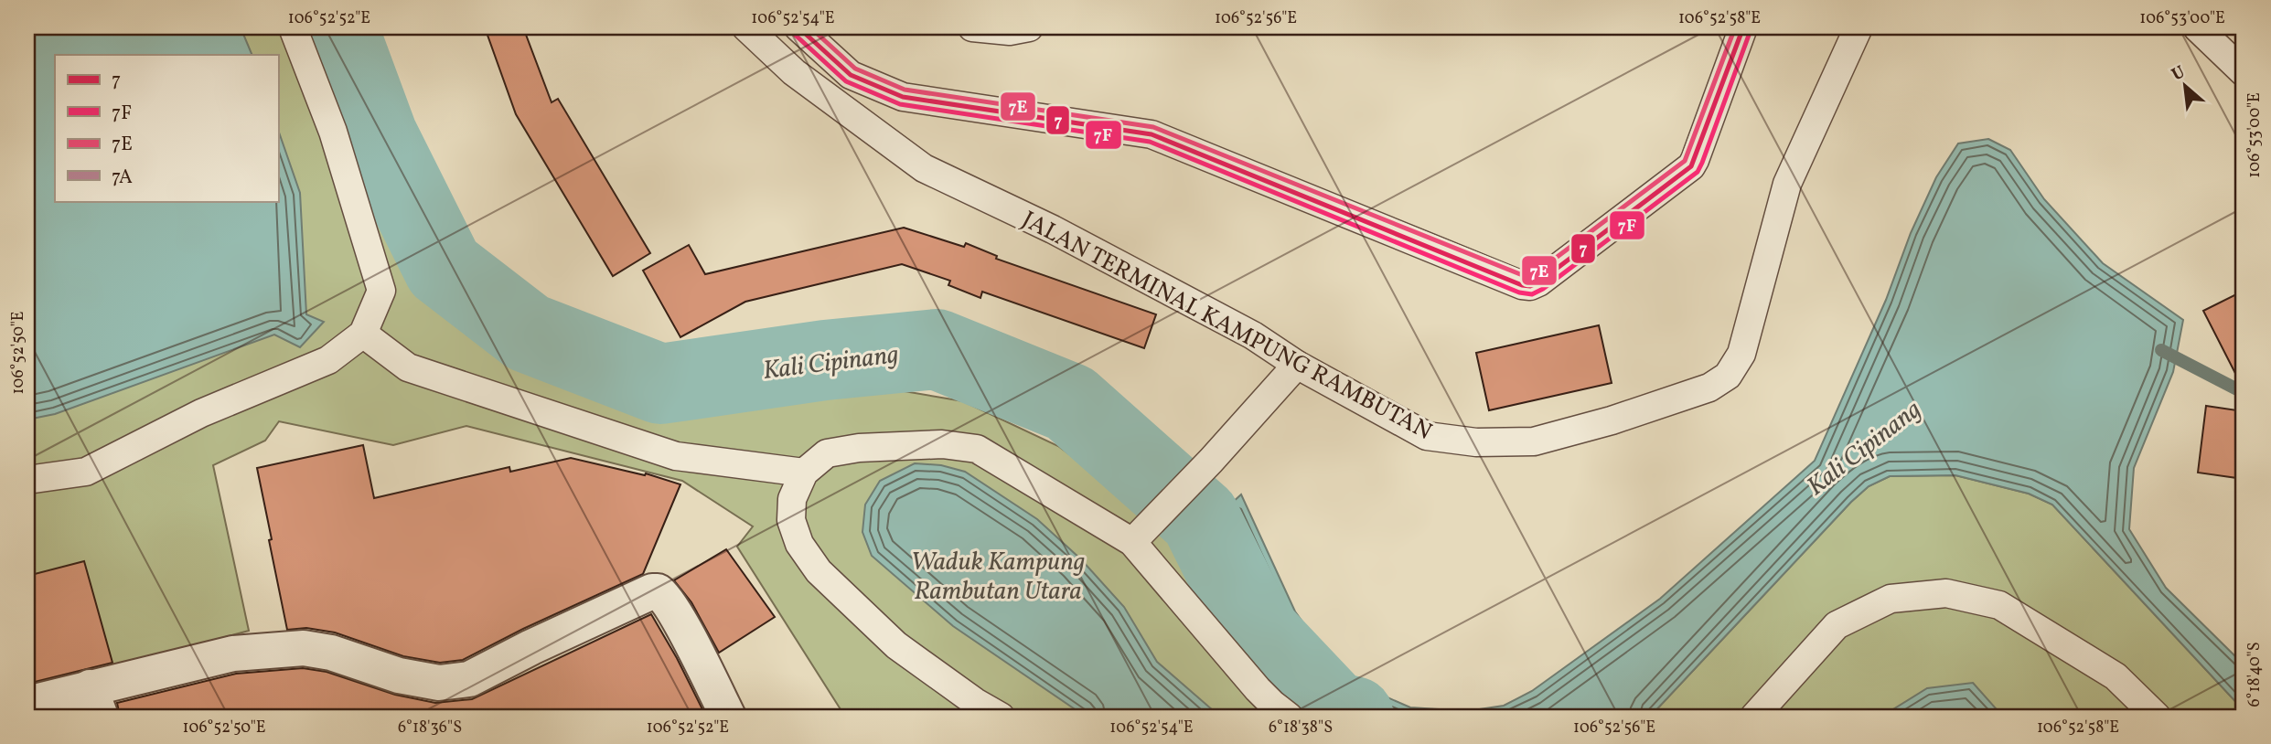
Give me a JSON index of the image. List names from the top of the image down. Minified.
{"streets":{"lane":["JALAN TERMINAL KAMPUNG RAMBUTAN"]},"water":["Kali Cipinang","Waduk Kampung Rambutan Utara"],"lines":["transit line 7","transit line 7E","transit line 7A","transit line 7F"],"legend":["7","7F","7E","7A"],"north":"top left","coordinates":["106°52'52\"E","106°52'54\"E","106°52'56\"E","106°52'58\"E","106°53'00\"E","106°52'50\"E","6°18'40\"S","6°18'36\"S","6°18'38\"S"]}
